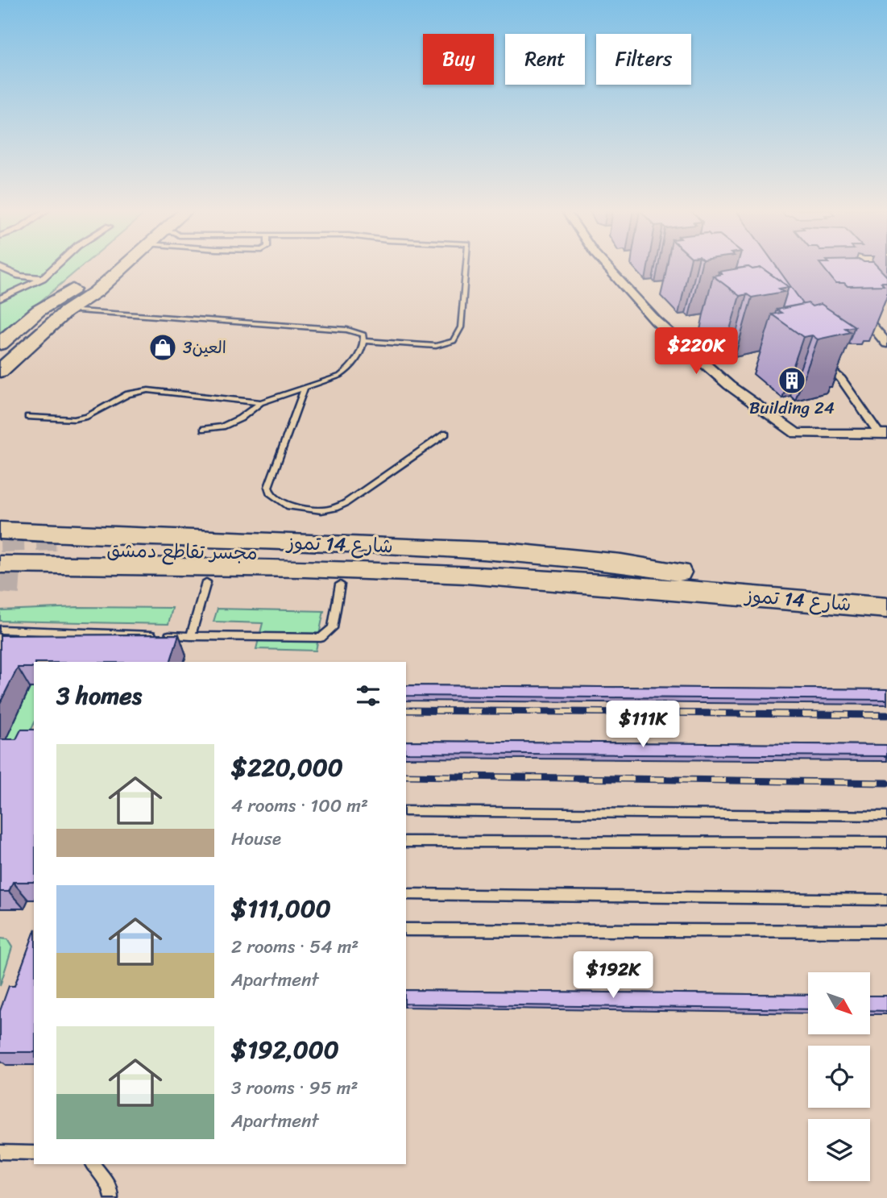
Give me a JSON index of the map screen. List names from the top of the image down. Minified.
{"streets":{"main road":["شارع 14 تموز","مجسر تقاطع دمشق"]},"crossings":[["شارع 14 تموز","مجسر تقاطع دمشق"]],"places":{"shop":["العين3"],"building":["Building 24"]},"north":"bottom right","page":{"chip":["Buy","Rent","Filters"],"price":["$220K","$111K","$192K"],"heading":"3 homes","list":[{"name":"$220,000","note":"4 rooms · 100 m² · House"},{"name":"$111,000","note":"2 rooms · 54 m² · Apartment"},{"name":"$192,000","note":"3 rooms · 95 m² · Apartment"}]}}
